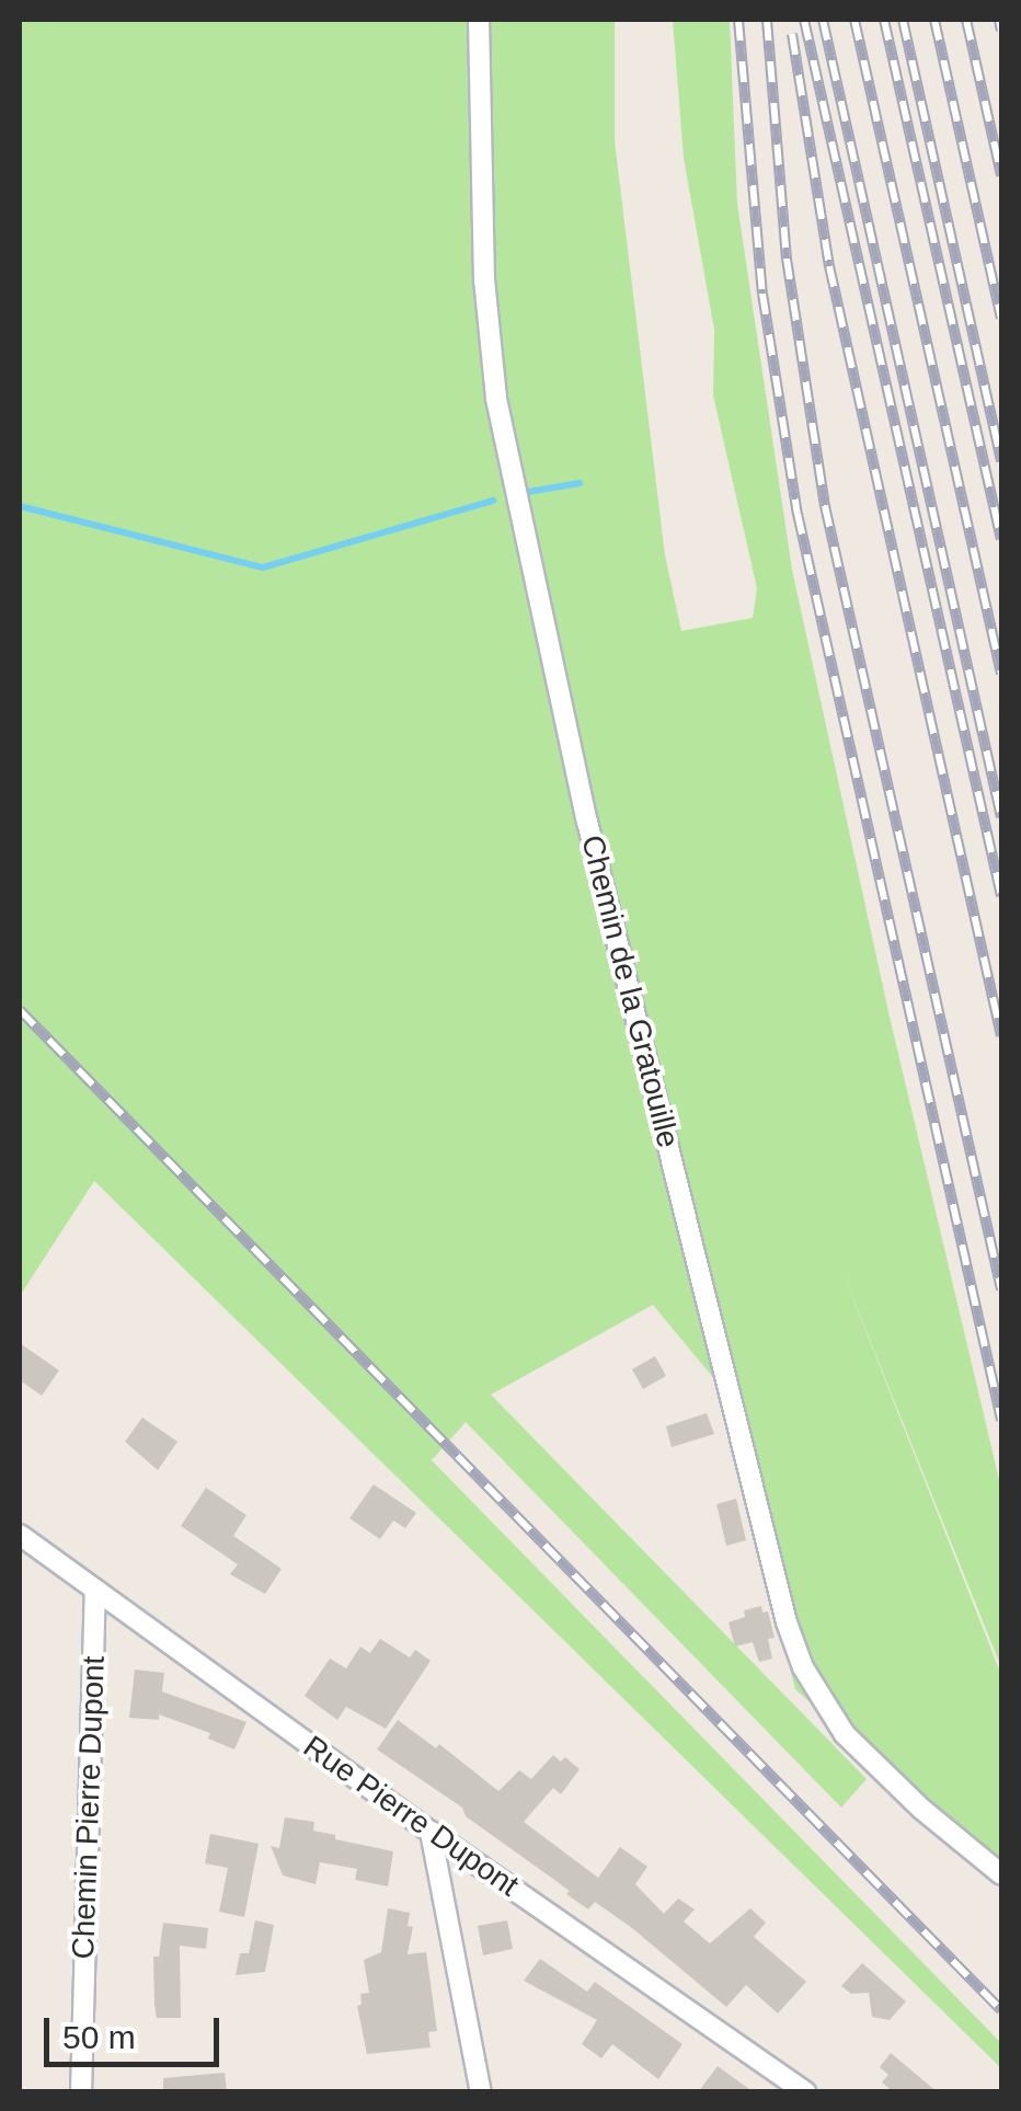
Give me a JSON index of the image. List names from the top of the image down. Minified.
{"streets":{"street":["Chemin de la Gratouille","Chemin Pierre Dupont","Rue Pierre Dupont"]},"crossings":[["Chemin Pierre Dupont","Rue Pierre Dupont"]],"scale_bar":"50 m"}
